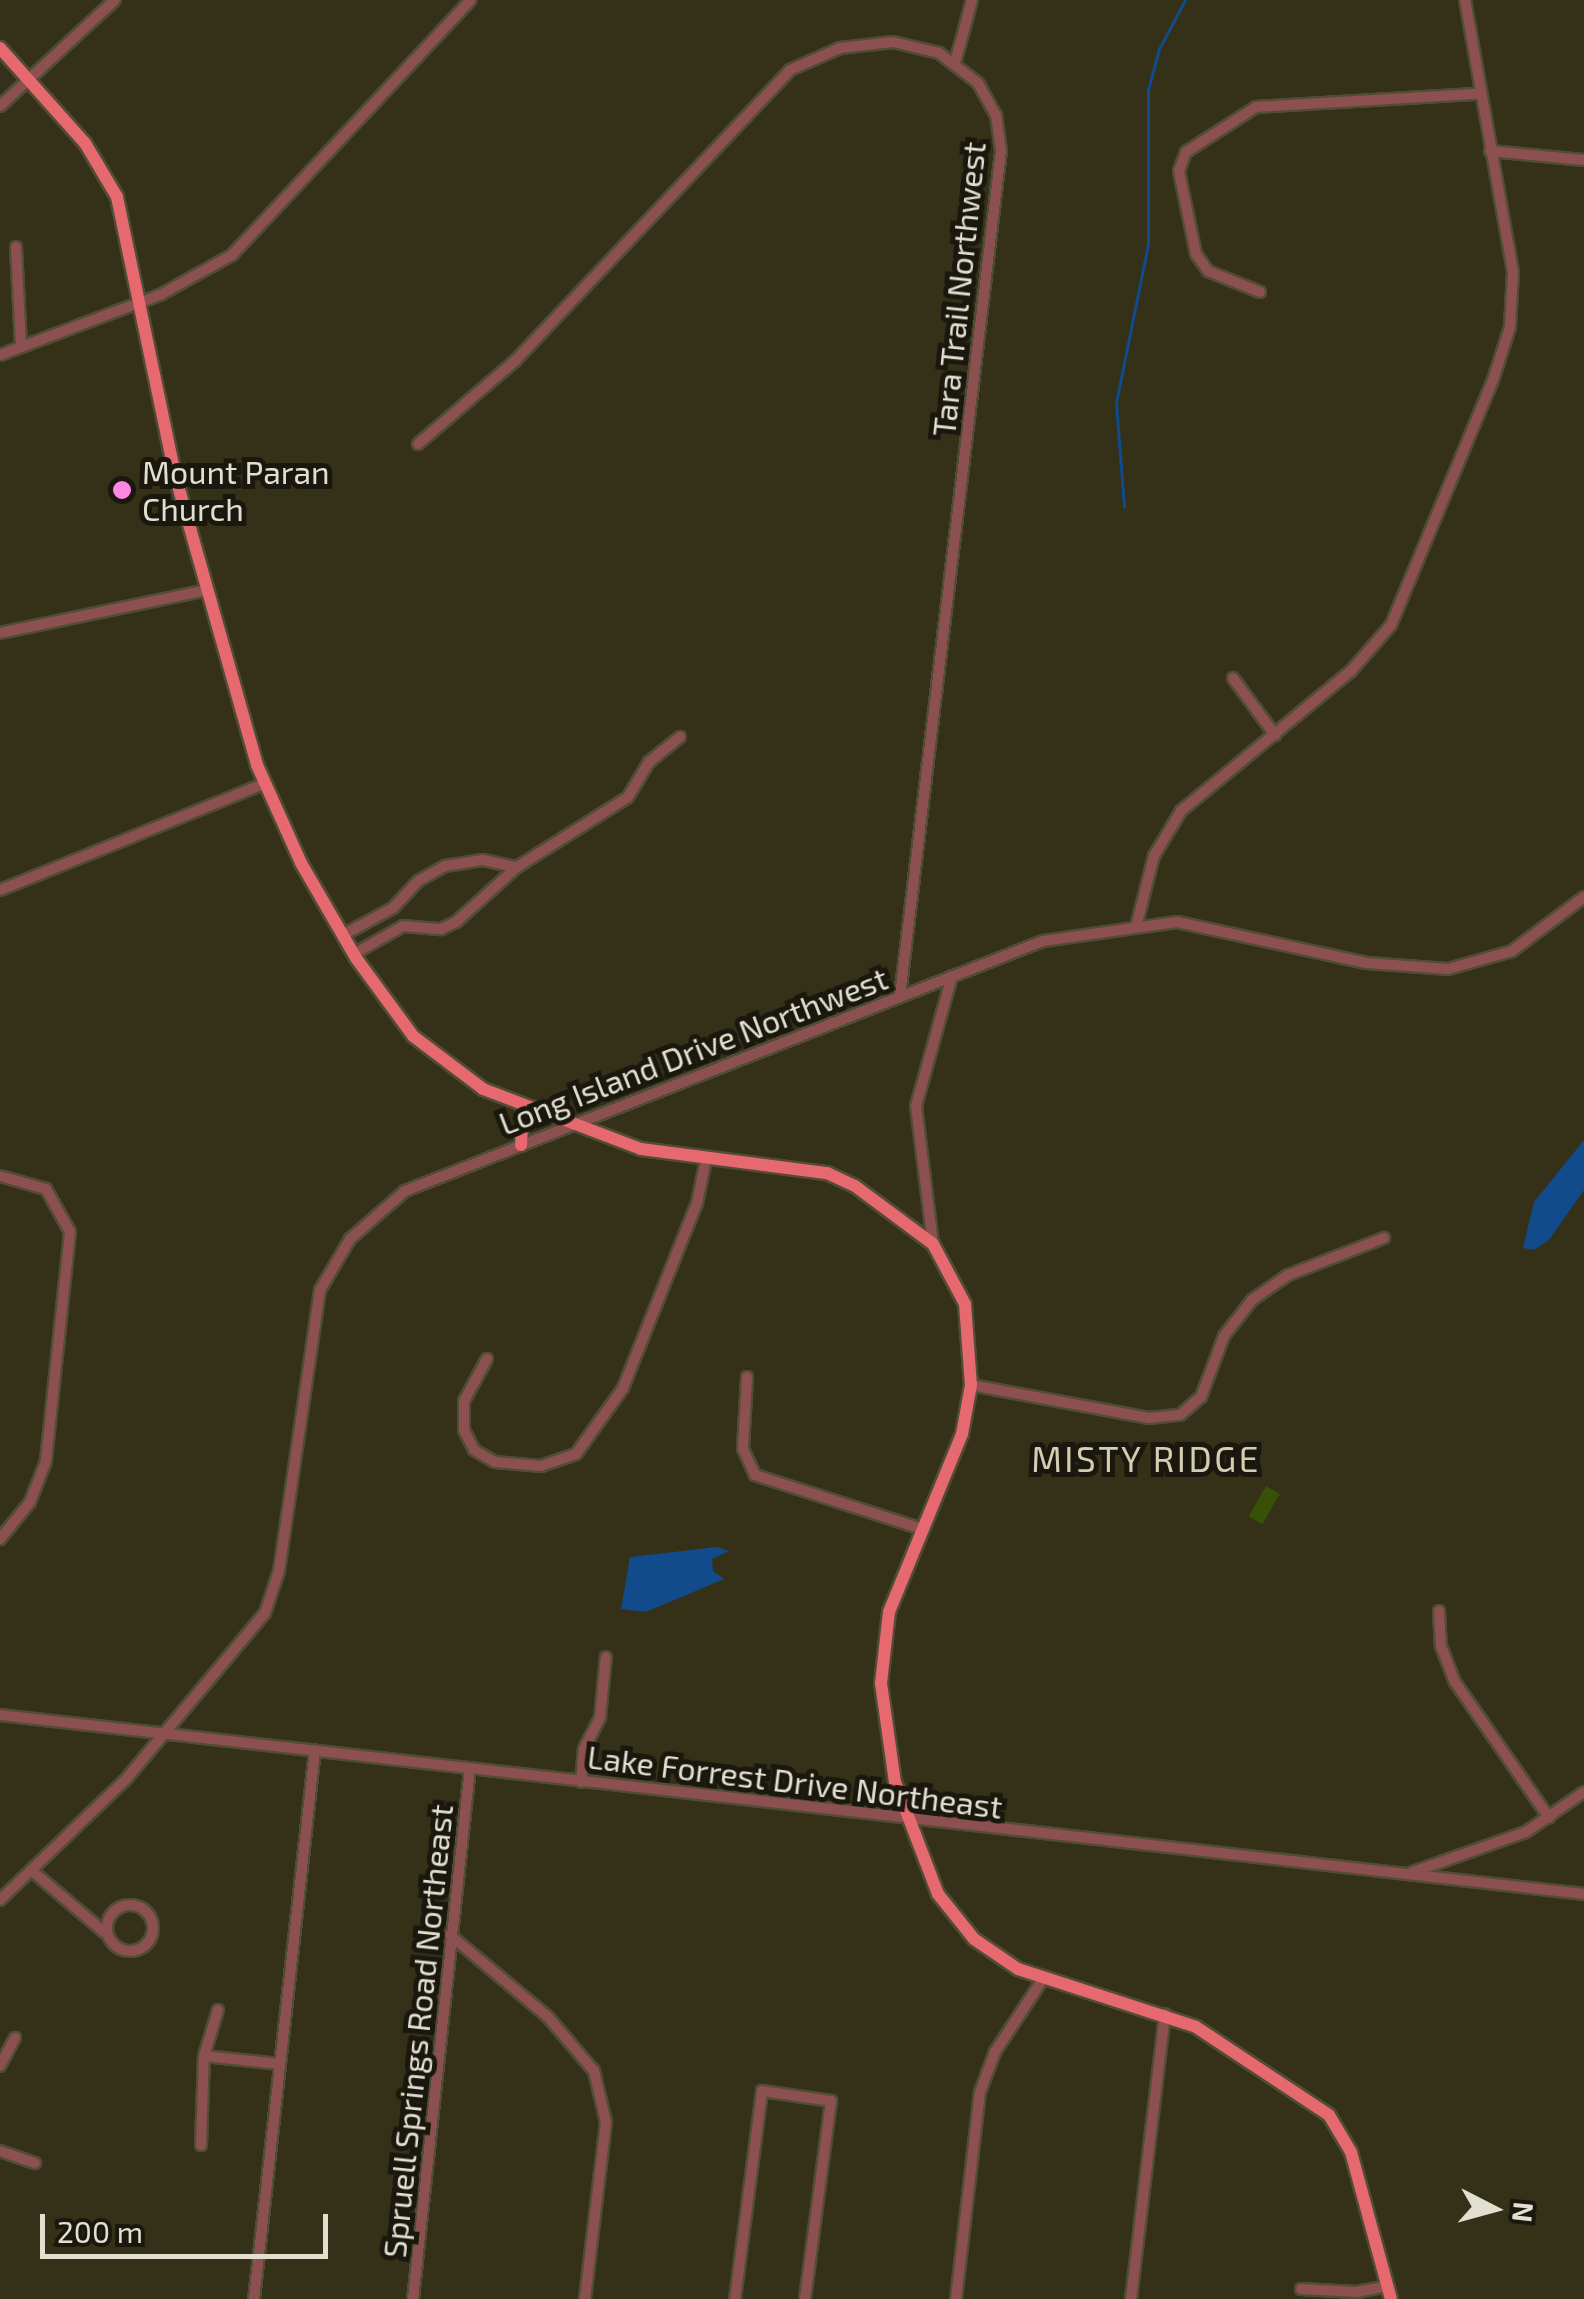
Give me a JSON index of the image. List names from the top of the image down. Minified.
{"streets":{"street":["Tara Trail Northwest","Long Island Drive Northwest","Lake Forrest Drive Northeast","Spruell Springs Road Northeast"]},"crossings":[["Tara Trail Northwest","Long Island Drive Northwest"],["Long Island Drive Northwest","Lake Forrest Drive Northeast"],["Lake Forrest Drive Northeast","Spruell Springs Road Northeast"]],"districts":["MISTY RIDGE"],"places":["Mount Paran Church"],"scale_bar":"200 m","north":"right"}
